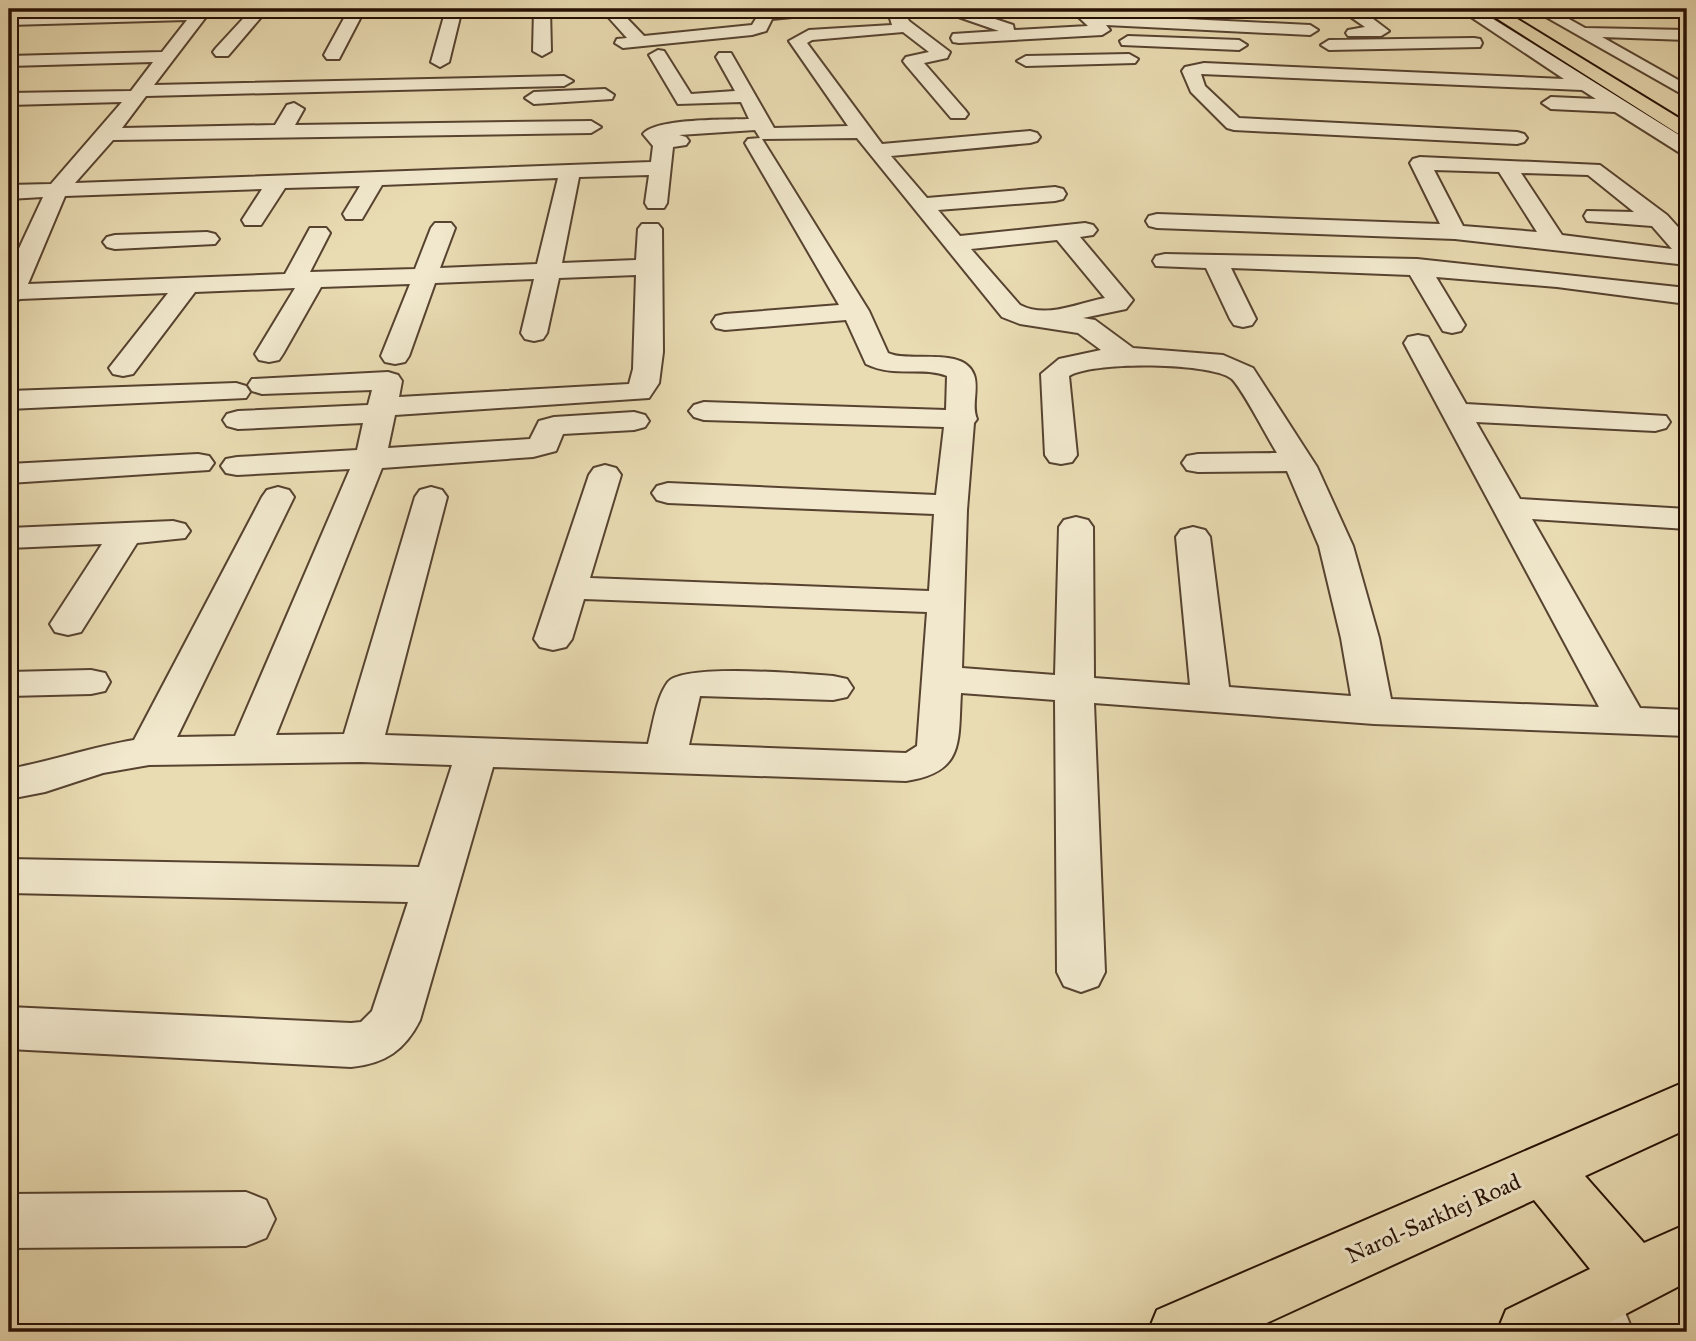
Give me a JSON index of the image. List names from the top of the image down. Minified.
{"streets":{"main road":["Narol-Sarkhej Road"]}}
